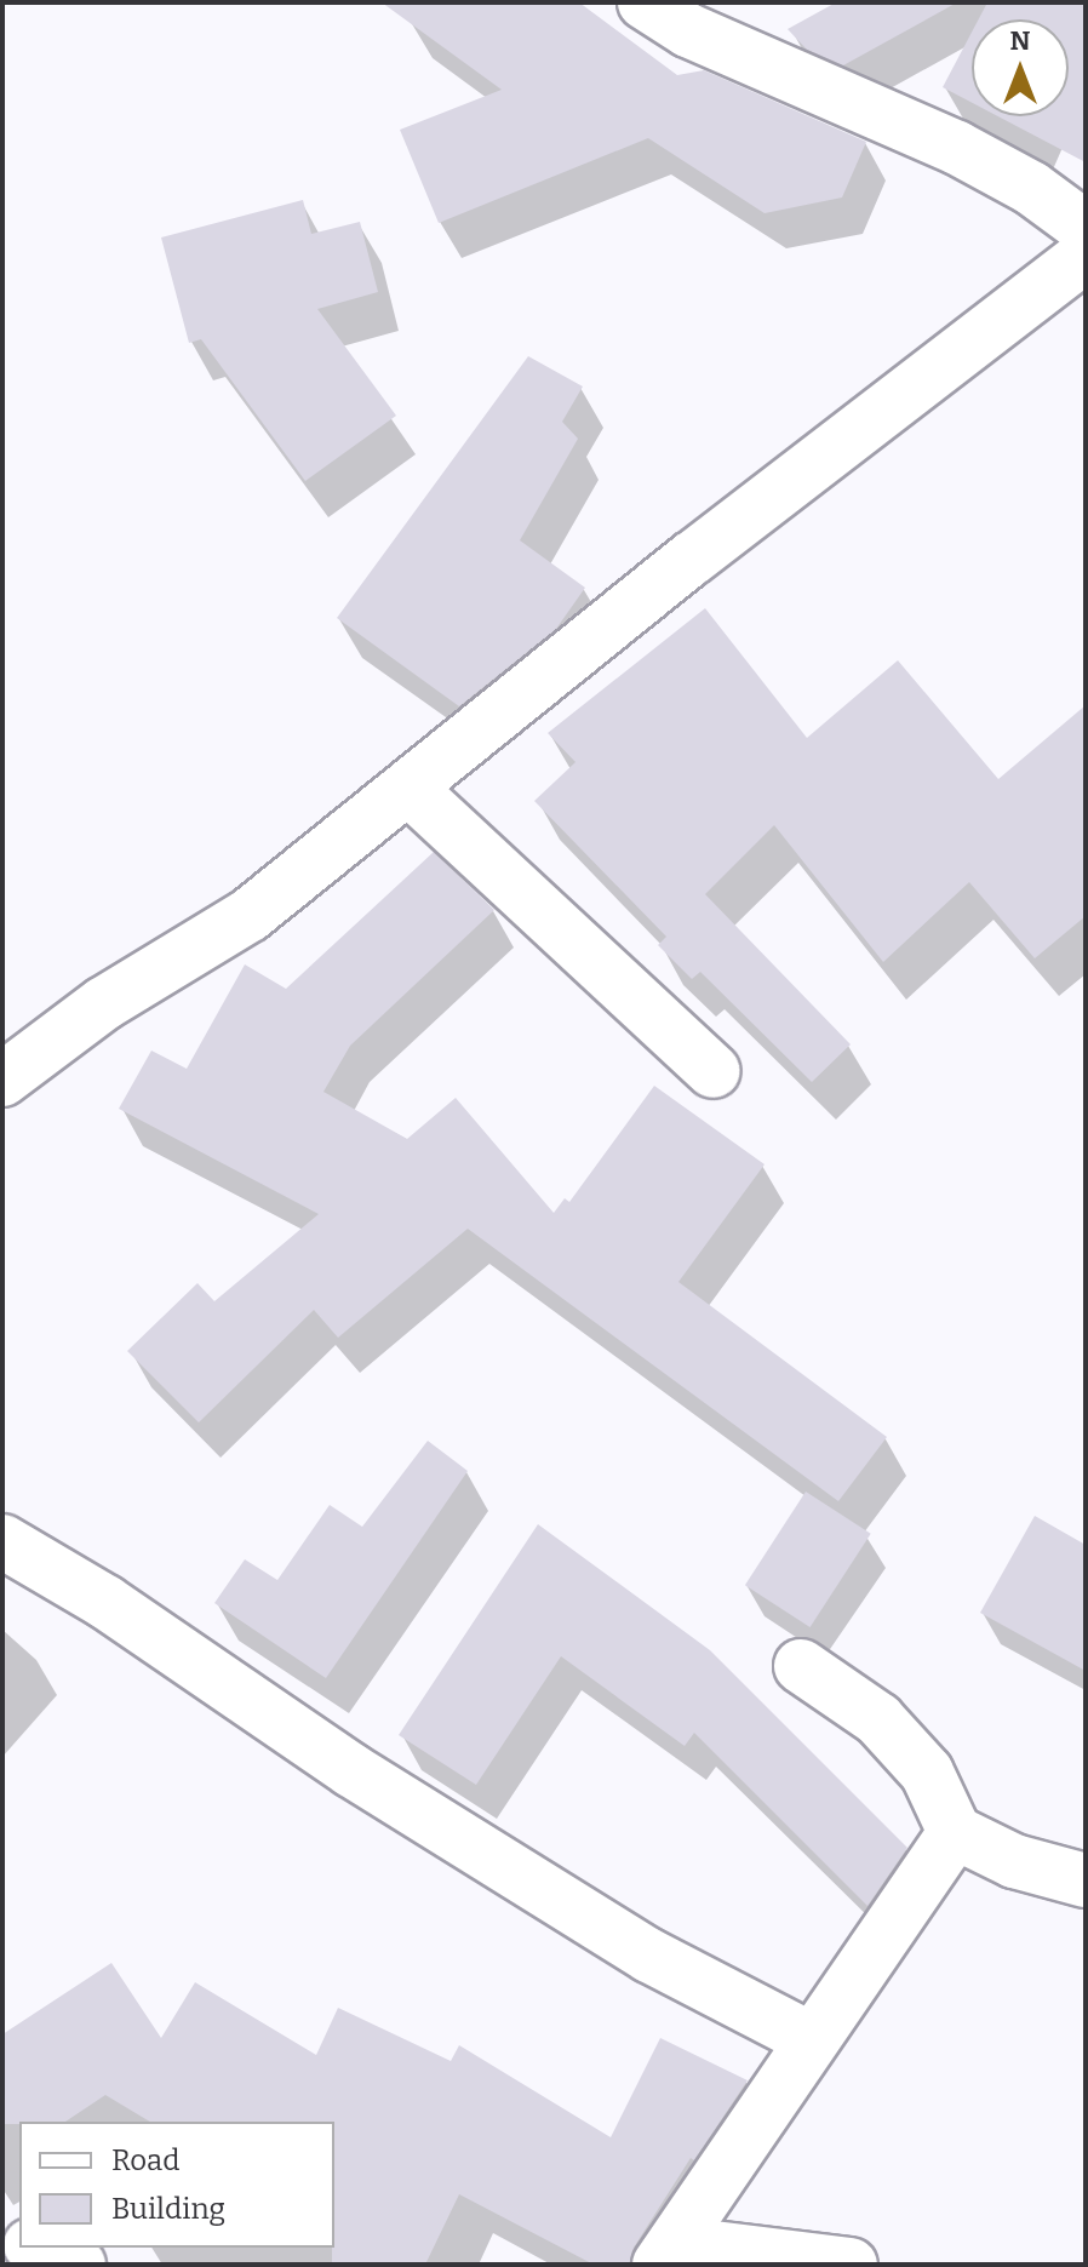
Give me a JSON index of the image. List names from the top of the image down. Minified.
{"legend":["Road","Building"],"north":"top"}
